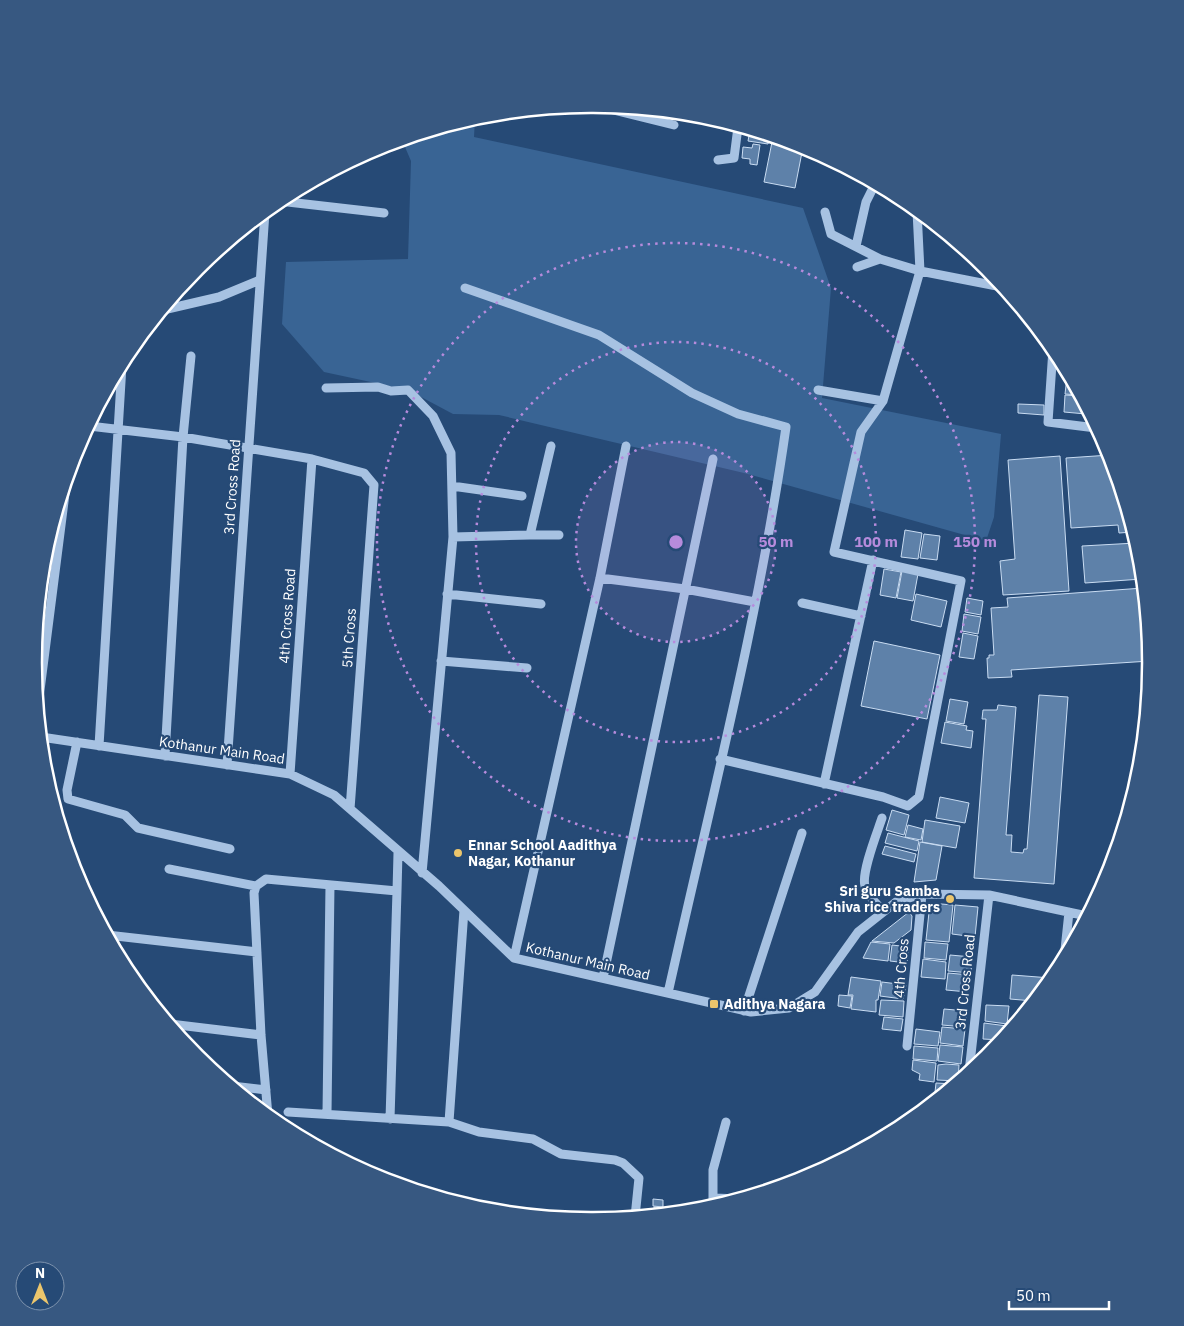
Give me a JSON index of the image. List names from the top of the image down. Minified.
{"streets":{"street":["3rd Cross Road","4th Cross Road","5th Cross","Kothanur Main Road","4th Cross"]},"crossings":[["3rd Cross Road","Kothanur Main Road"],["4th Cross Road","5th Cross"],["4th Cross Road","Kothanur Main Road"],["5th Cross","Kothanur Main Road"],["Kothanur Main Road","4th Cross"]],"places":{"other":["Ennar School Aadithya Nagar, Kothanur","Sri guru Samba Shiva rice traders"],"transit":["Adithya Nagara"]},"scale_bar":"50 m","north":"top","rings":["50 m","100 m","150 m"]}
